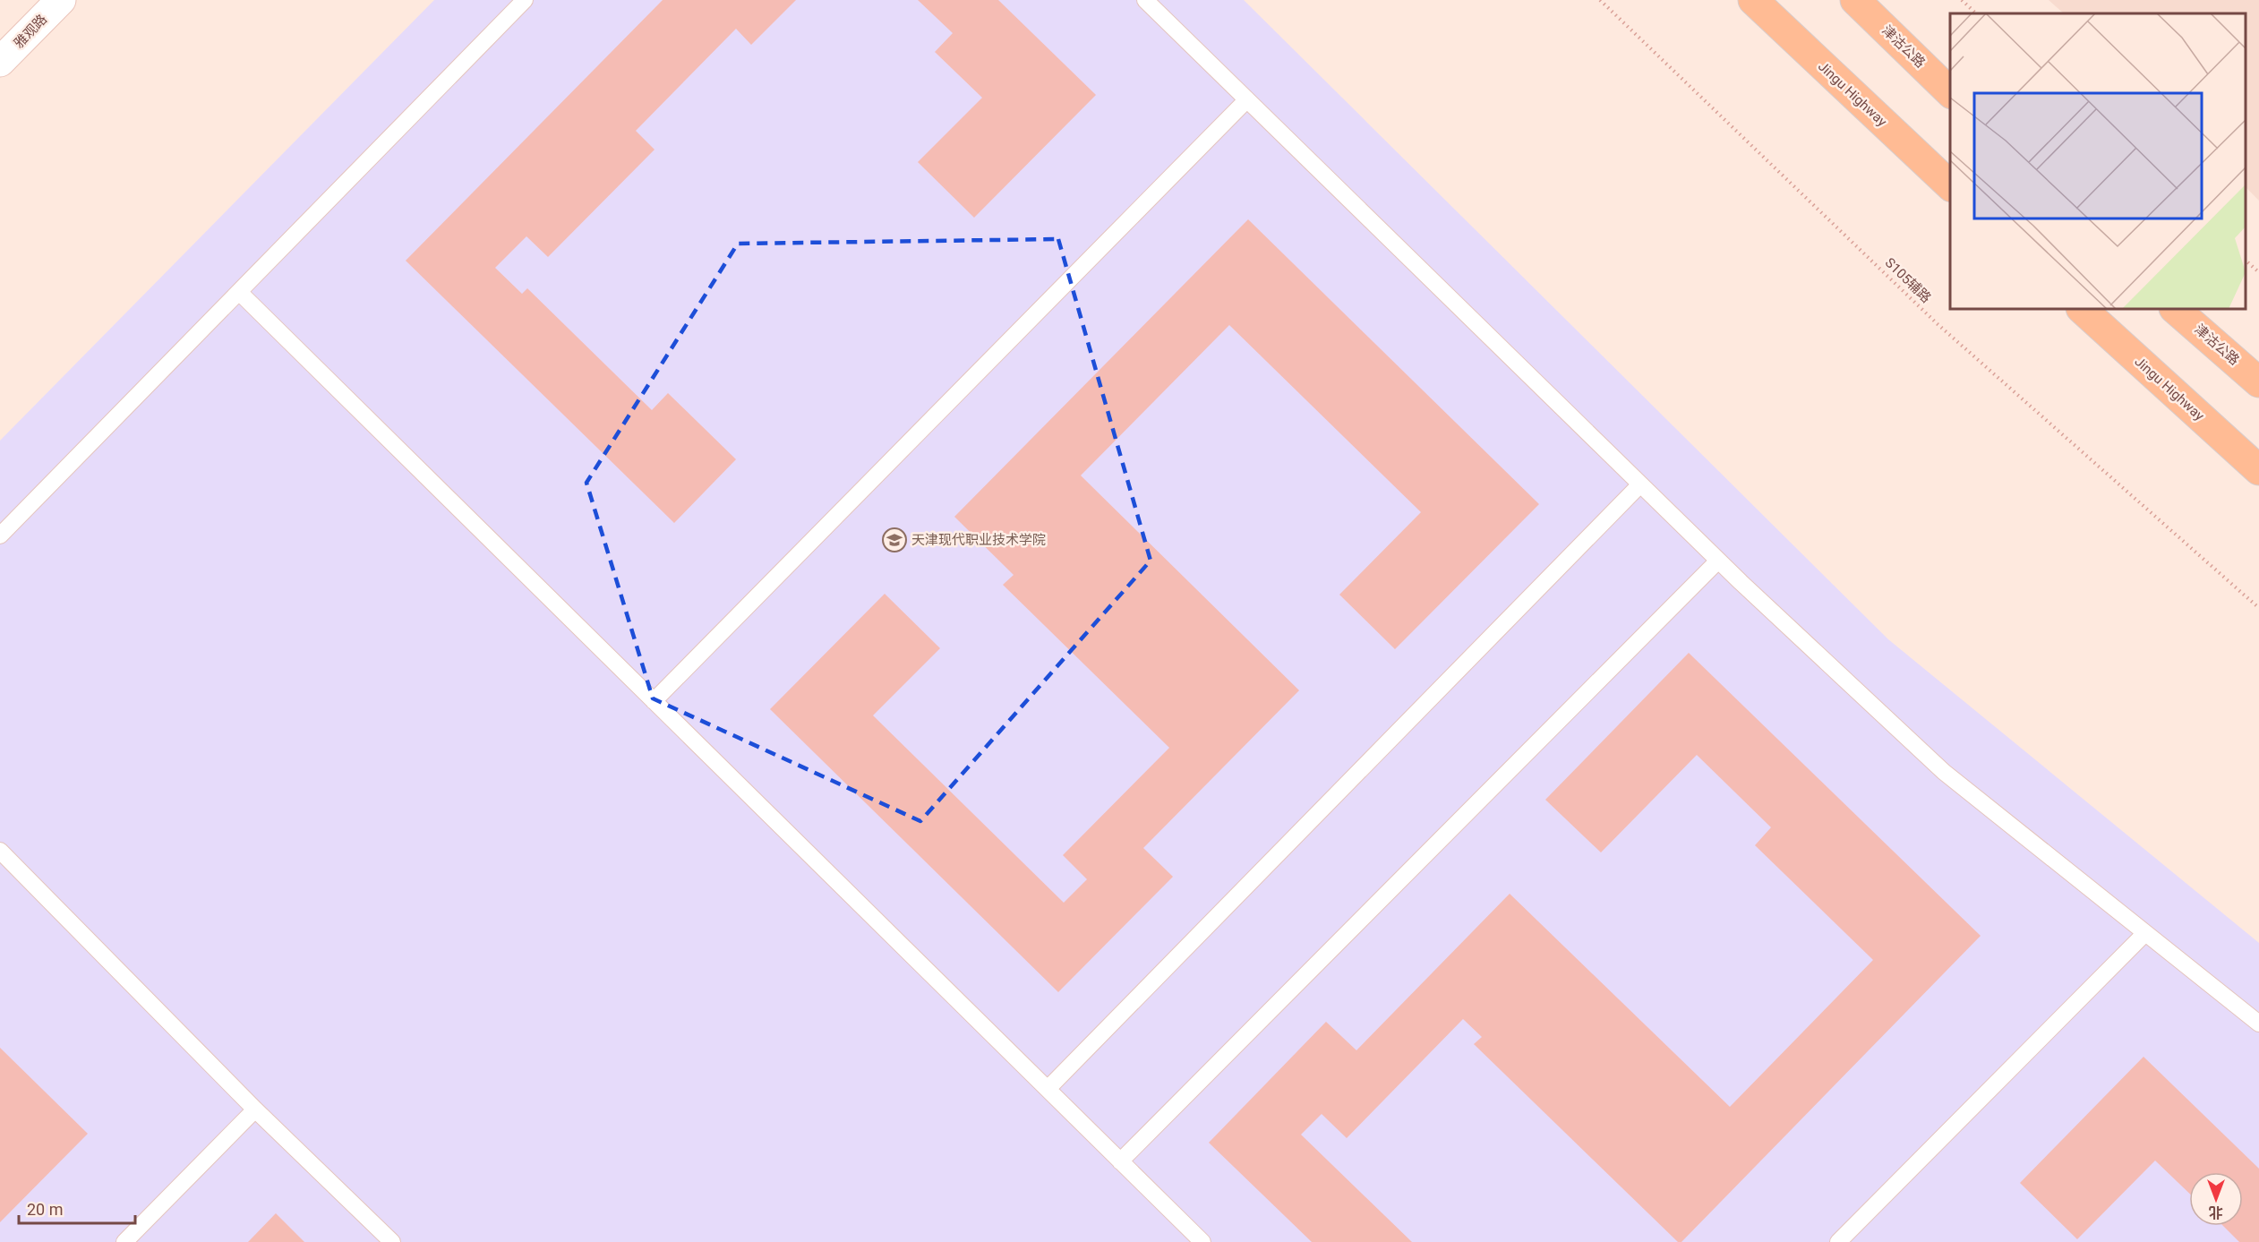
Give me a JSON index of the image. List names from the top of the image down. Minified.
{"streets":{"main road":["雅观路","津沽公路","Jingu Highway"],"path":["S105辅路"]},"places":{"school or university":["天津现代职业技术学院"]},"scale_bar":"20 m","north":"bottom"}
